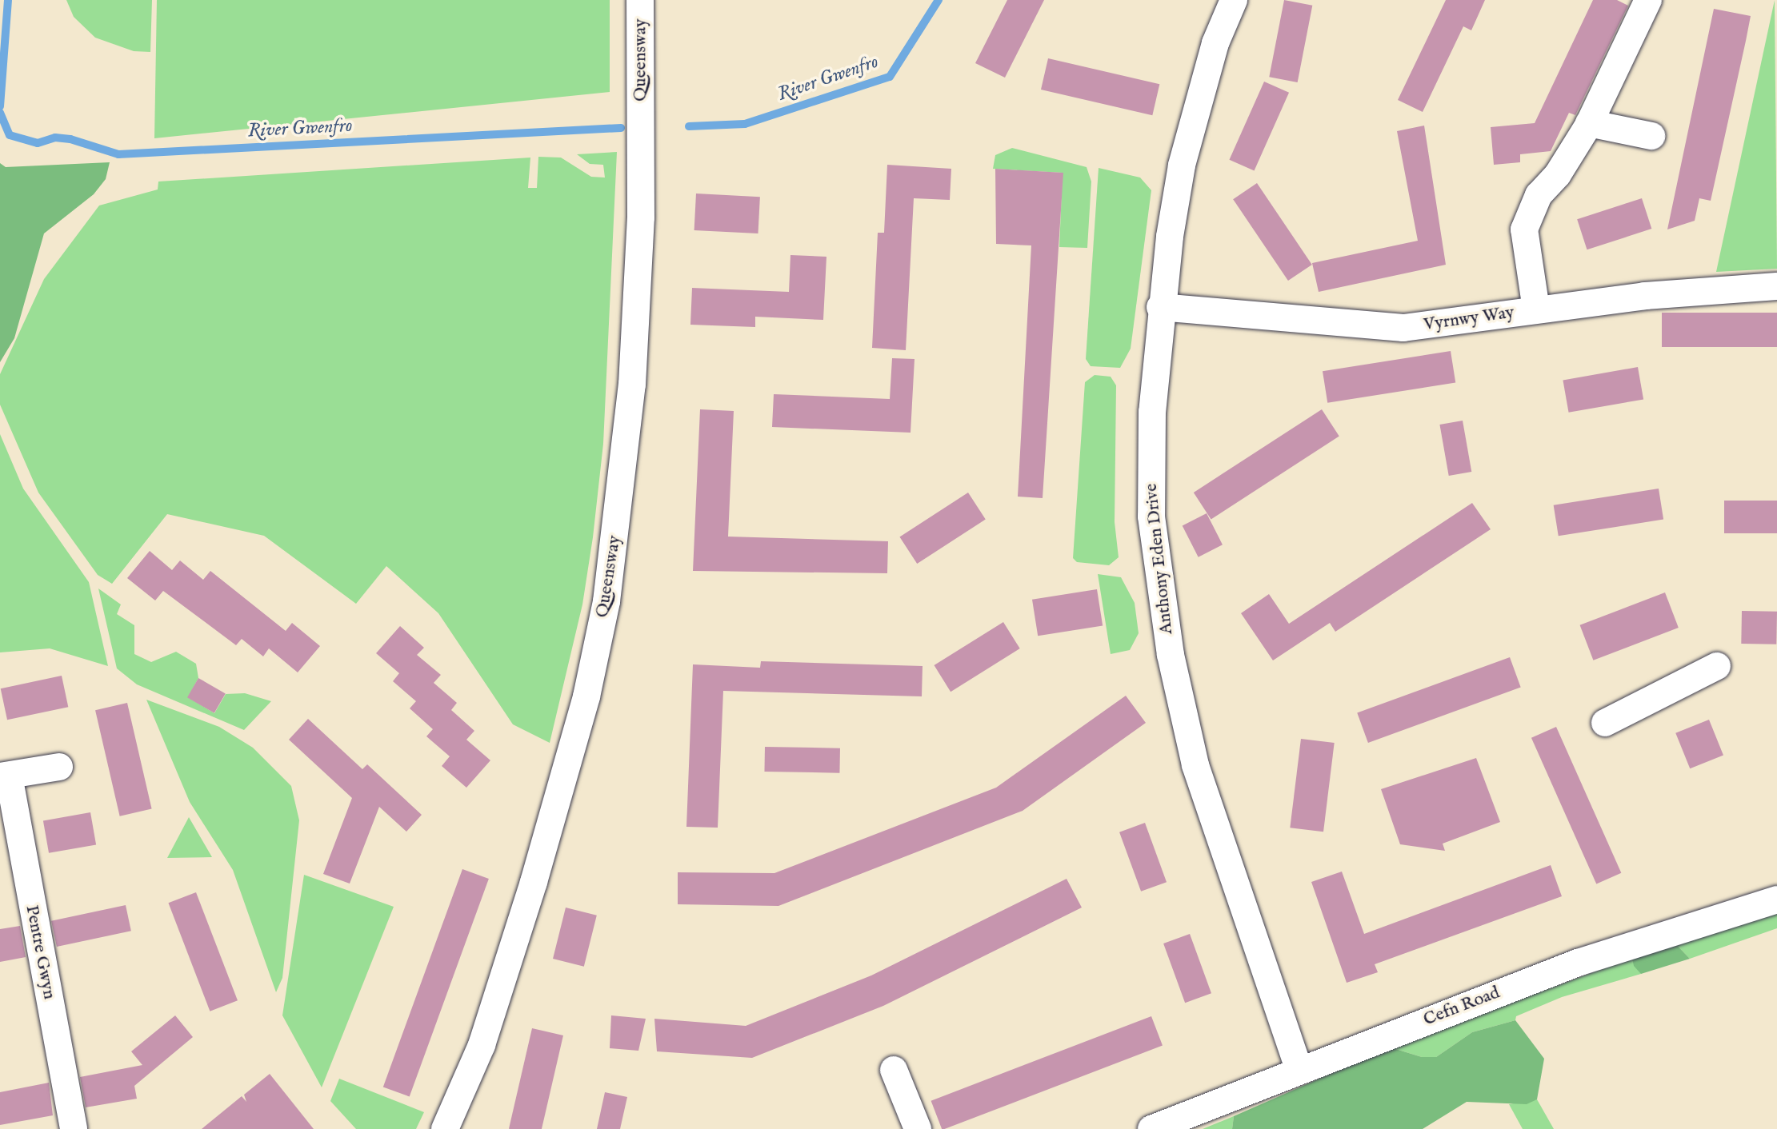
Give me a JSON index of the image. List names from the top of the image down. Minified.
{"streets":{"street":["Queensway","Vyrnwy Way","Anthony Eden Drive","Pentre Gwyn","Cefn Road"]},"crossings":[["Vyrnwy Way","Anthony Eden Drive"],["Anthony Eden Drive","Cefn Road"]],"water":["River Gwenfro"]}
